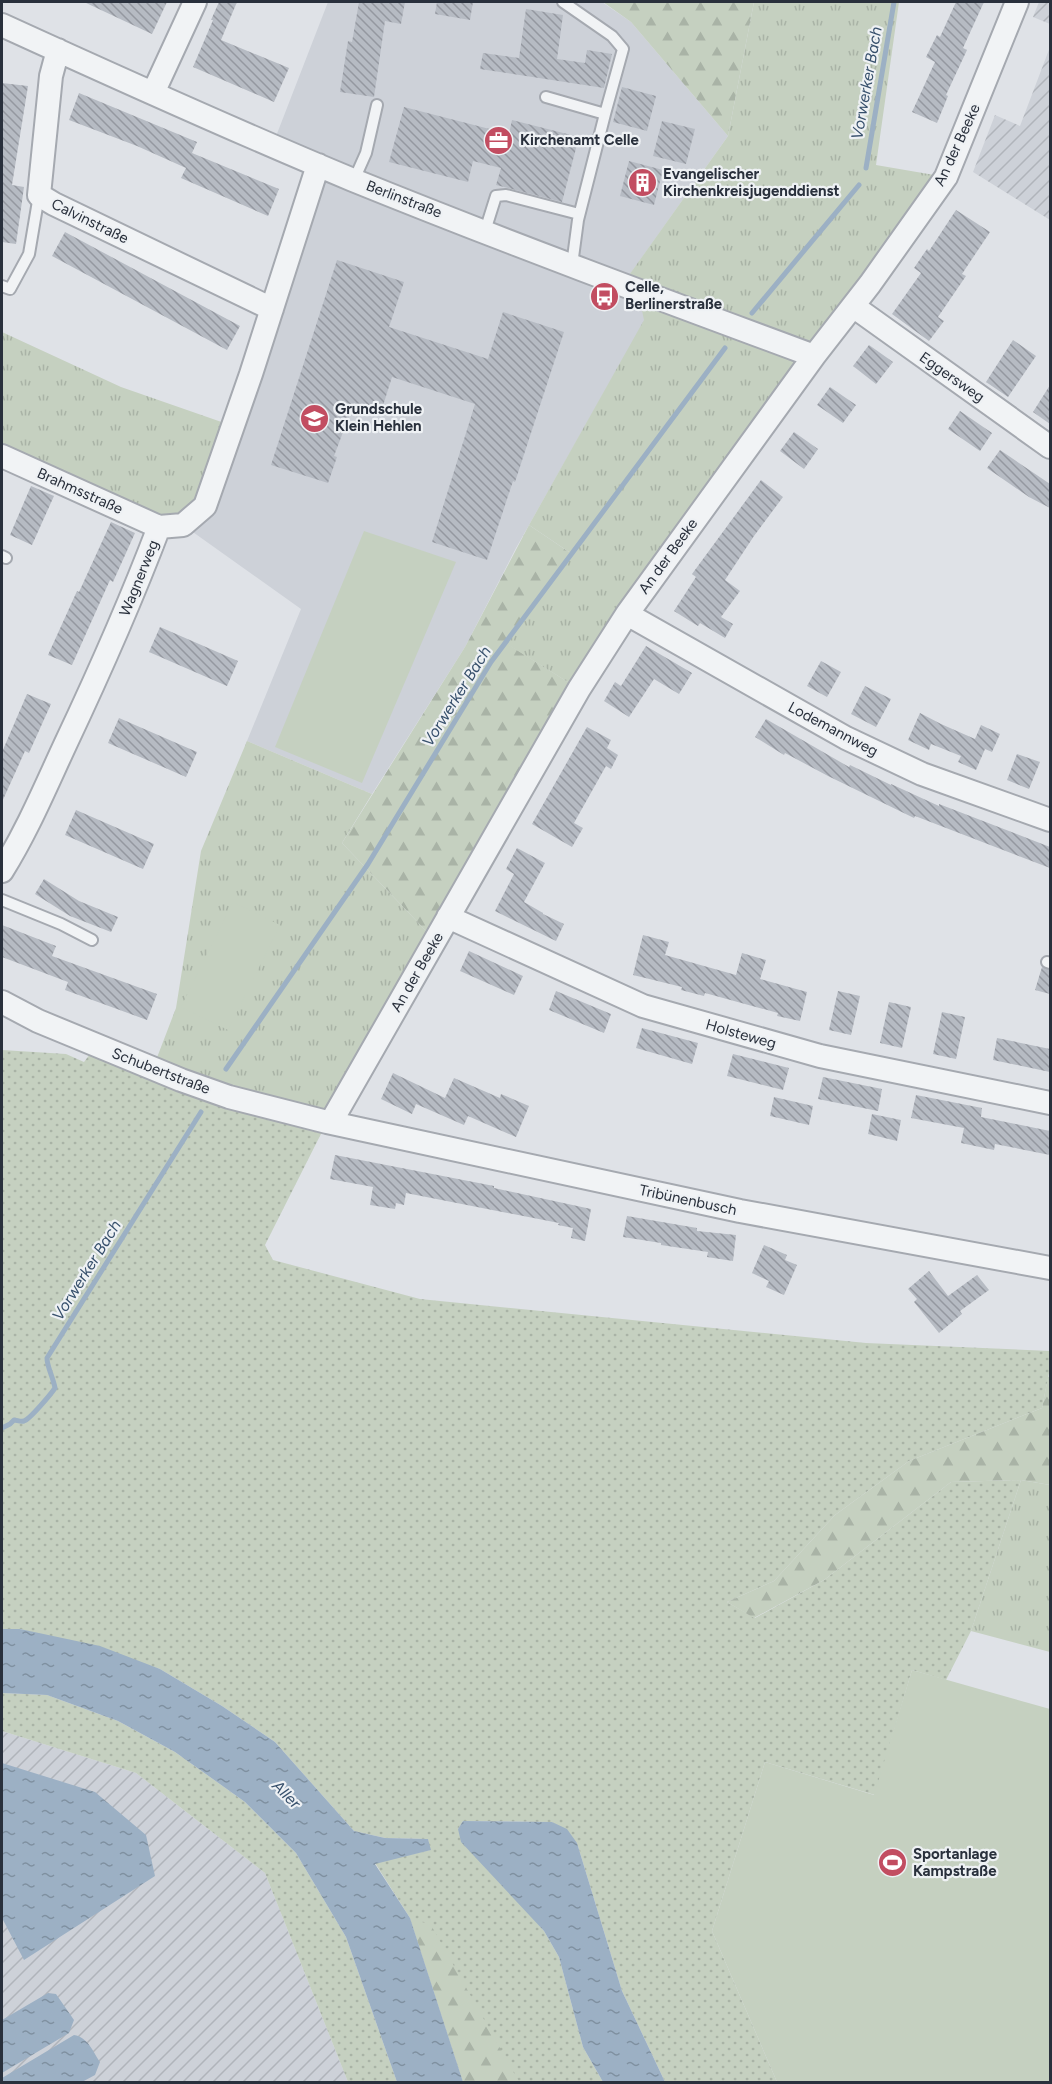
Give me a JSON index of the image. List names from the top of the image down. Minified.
{"streets":{"street":["An der Beeke","Berlinstraße","Calvinstraße","Eggersweg","Brahmsstraße","Wagnerweg","Lodemannweg","Holsteweg","Schubertstraße","Tribünenbusch"]},"crossings":[["An der Beeke","Berlinstraße"],["An der Beeke","Eggersweg"],["An der Beeke","Lodemannweg"],["An der Beeke","Holsteweg"],["An der Beeke","Schubertstraße"],["An der Beeke","Tribünenbusch"],["Berlinstraße","Calvinstraße"],["Berlinstraße","Wagnerweg"],["Calvinstraße","Wagnerweg"],["Brahmsstraße","Wagnerweg"],["Schubertstraße","Tribünenbusch"]],"water":["Vorwerker Bach","Aller"],"places":{"office":["Kirchenamt Celle"],"building":["Evangelischer Kirchenkreisjugenddienst"],"bus stop":["Celle, Berlinerstraße"],"school or university":["Grundschule Klein Hehlen"],"sports":["Sportanlage Kampstraße"]}}
